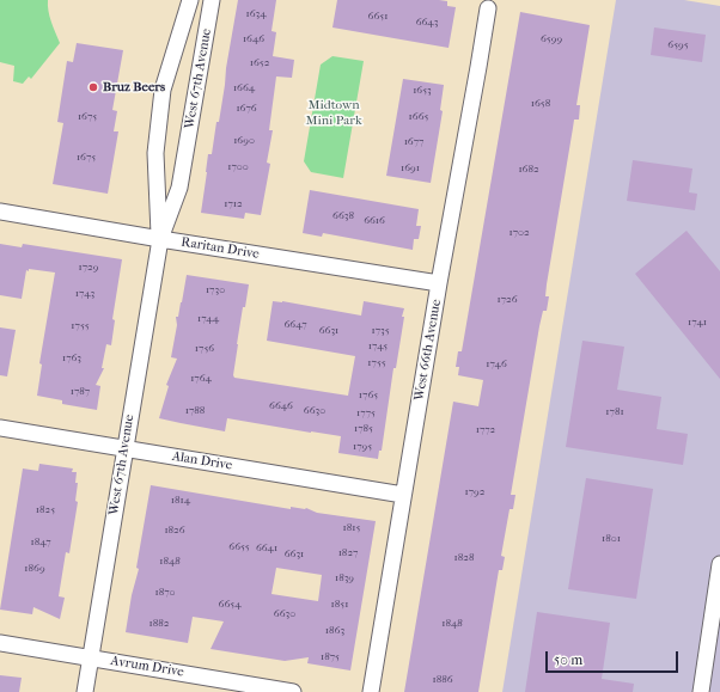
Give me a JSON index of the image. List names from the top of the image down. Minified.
{"streets":{"street":["West 67th Avenue","Raritan Drive","West 66th Avenue","Alan Drive","Avrum Drive"]},"crossings":[["West 67th Avenue","Raritan Drive"],["West 67th Avenue","Alan Drive"],["West 67th Avenue","Avrum Drive"],["Raritan Drive","West 66th Avenue"],["West 66th Avenue","Alan Drive"]],"parks":["Midtown Mini Park"],"places":["Bruz Beers"],"house_numbers":["1634","6651","6643","1646","6599","6595","1652","1664","1653","1658","1676","1675","1665","1690","1677","1675","1700","1691","1682","1712","6638","6616","1702","1729","1730","1743","1726","1744","1741","6647","1755","6631","1735","1745","1756","1763","1755","1746","1764","1787","1765","6646","1788","6630","1781","1775","1785","1772","1795","1792","1814","1825","1815","1826","1801","1847","6655","6641","1827","6631","1828","1848","1869","1839","1870","6654","1851","6630","1882","1848","1863","1875","1886"],"scale_bar":"50 m"}
